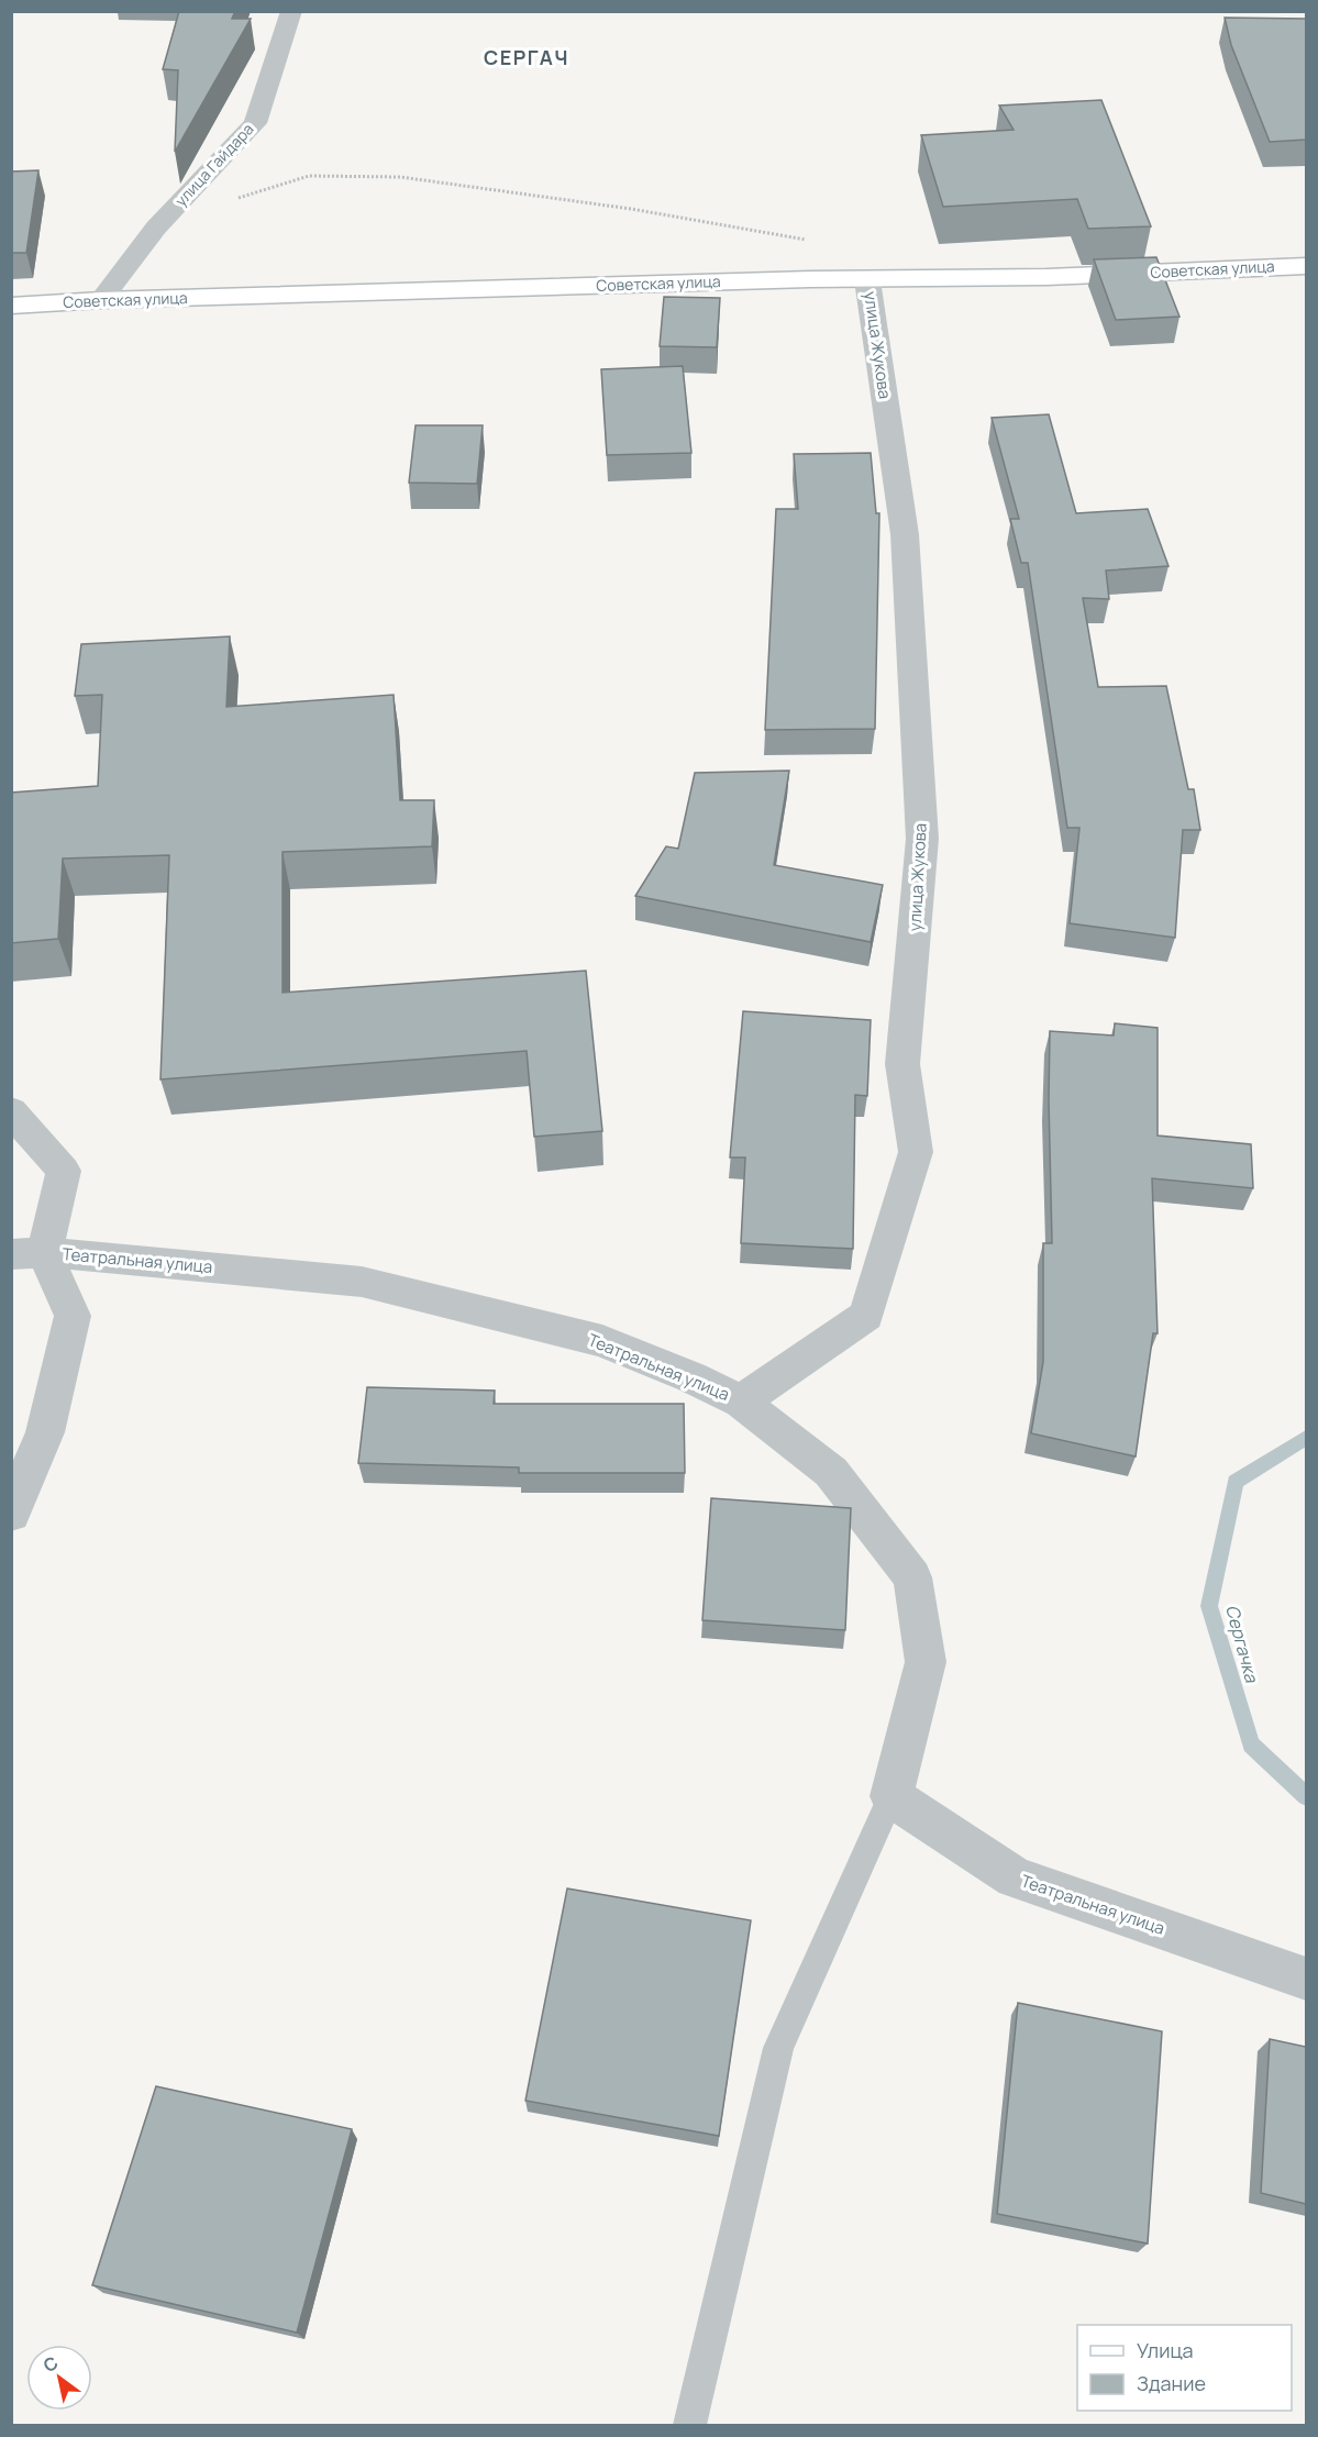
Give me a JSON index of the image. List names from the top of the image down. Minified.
{"streets":{"main road":["Советская улица"],"street":["улица Гайдара","улица Жукова","Театральная улица"]},"crossings":[["улица Гайдара","Советская улица"],["Советская улица","улица Жукова"],["улица Жукова","Театральная улица"]],"districts":["СЕРГАЧ"],"water":["Сергачка"],"legend":["Улица","Здание"],"north":"top left"}
